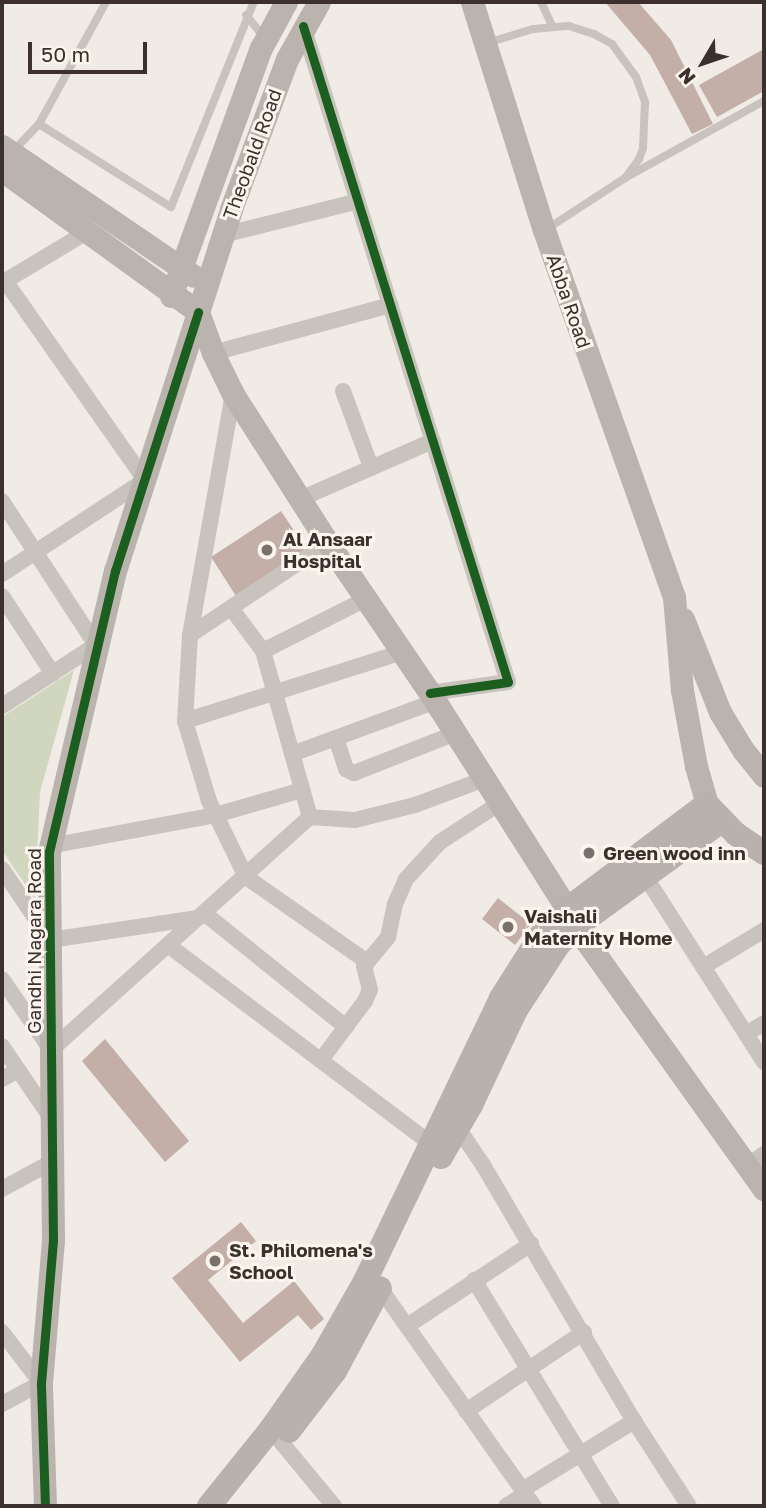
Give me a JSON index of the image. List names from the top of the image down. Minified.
{"streets":{"main road":["Theobald Road","Abba Road","Gandhi Nagara Road"]},"crossings":[["Theobald Road","Gandhi Nagara Road"]],"places":["Al Ansaar Hospital","Green wood inn","Vaishali Maternity Home","St. Philomena's School"],"scale_bar":"50 m","north":"bottom left"}
